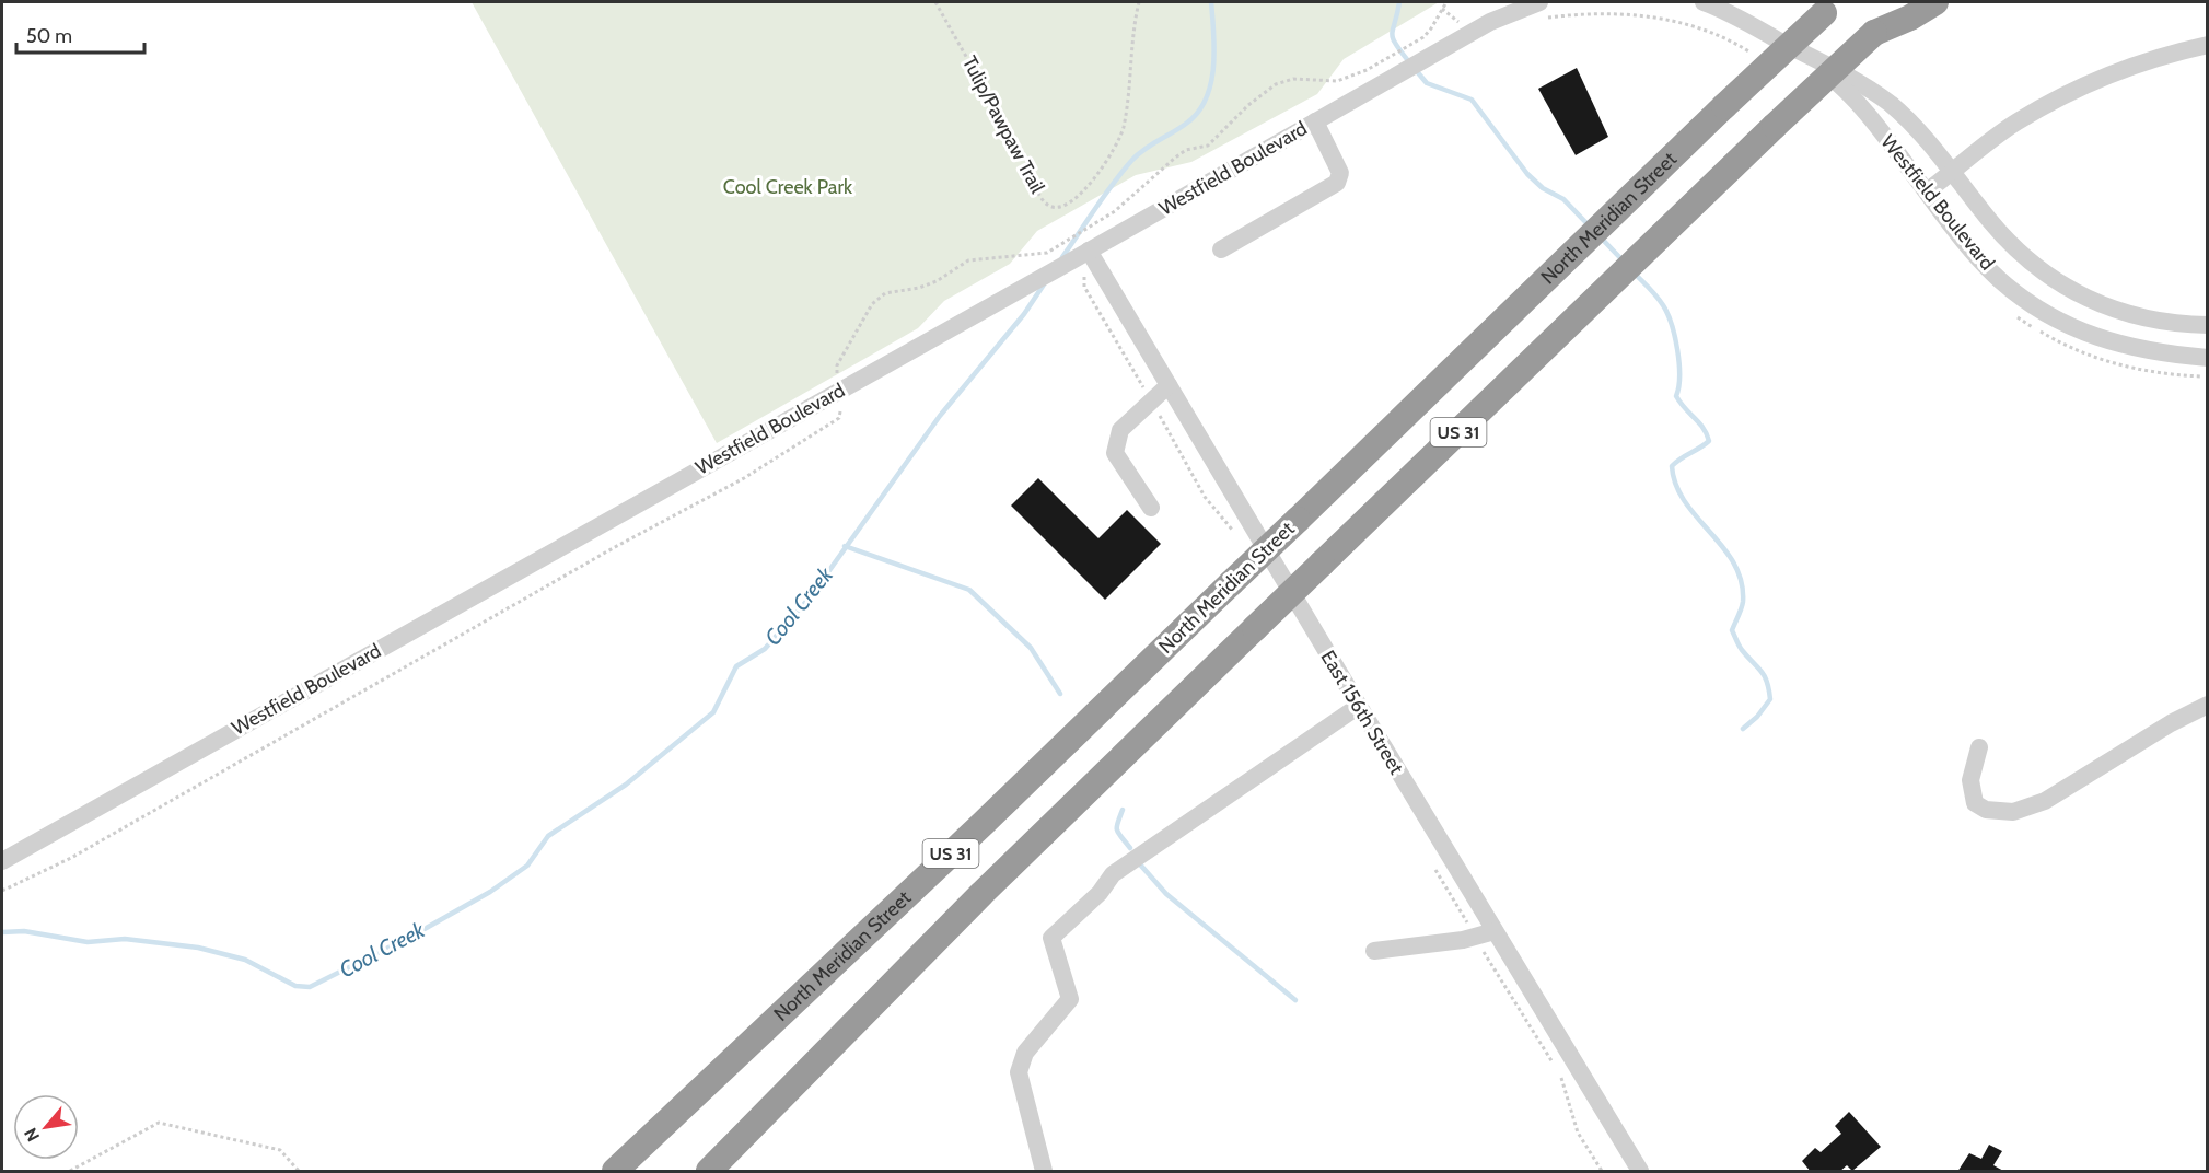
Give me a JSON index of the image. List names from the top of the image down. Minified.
{"streets":{"highway":["North Meridian Street","US 31"],"street":["Westfield Boulevard","East 156th Street"],"path":["Tulip/Pawpaw Trail"]},"crossings":[["Westfield Boulevard","East 156th Street"]],"water":["Cool Creek"],"parks":["Cool Creek Park"],"scale_bar":"50 m","north":"bottom left"}
